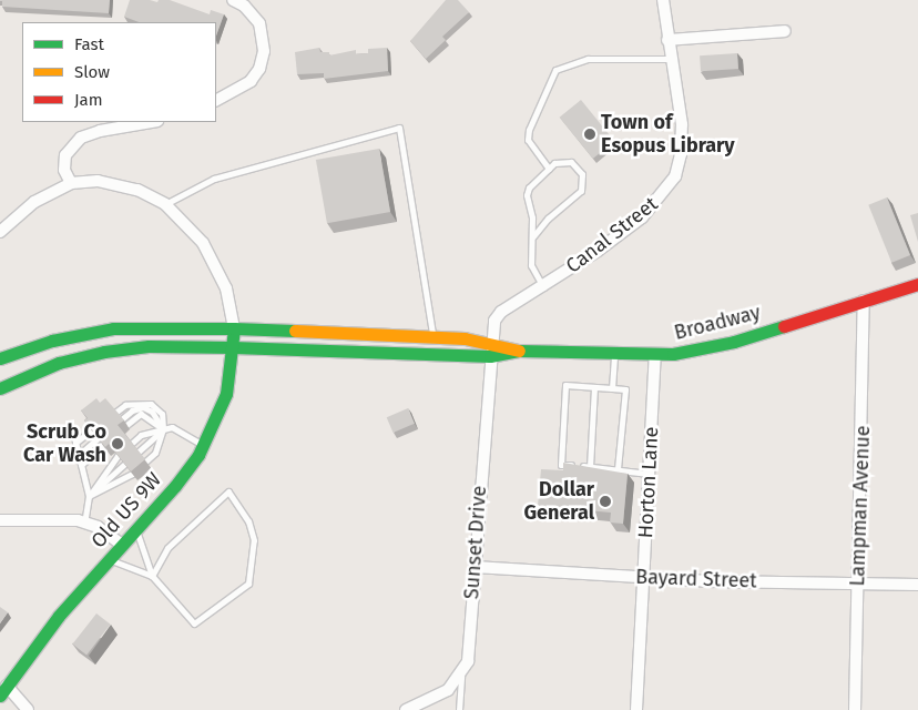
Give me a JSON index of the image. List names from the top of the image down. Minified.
{"streets":{"main road":["Broadway","Old US 9W"],"street":["Canal Street","Horton Lane","Lampman Avenue","Sunset Drive","Bayard Street"]},"crossings":[["Canal Street","Broadway"],["Canal Street","Sunset Drive"],["Broadway","Horton Lane"],["Broadway","Lampman Avenue"],["Broadway","Old US 9W"],["Broadway","Sunset Drive"],["Horton Lane","Bayard Street"],["Lampman Avenue","Bayard Street"],["Sunset Drive","Bayard Street"]],"places":["Town of Esopus Library","Scrub Co Car Wash","Dollar General"],"legend":["Fast","Slow","Jam"]}
